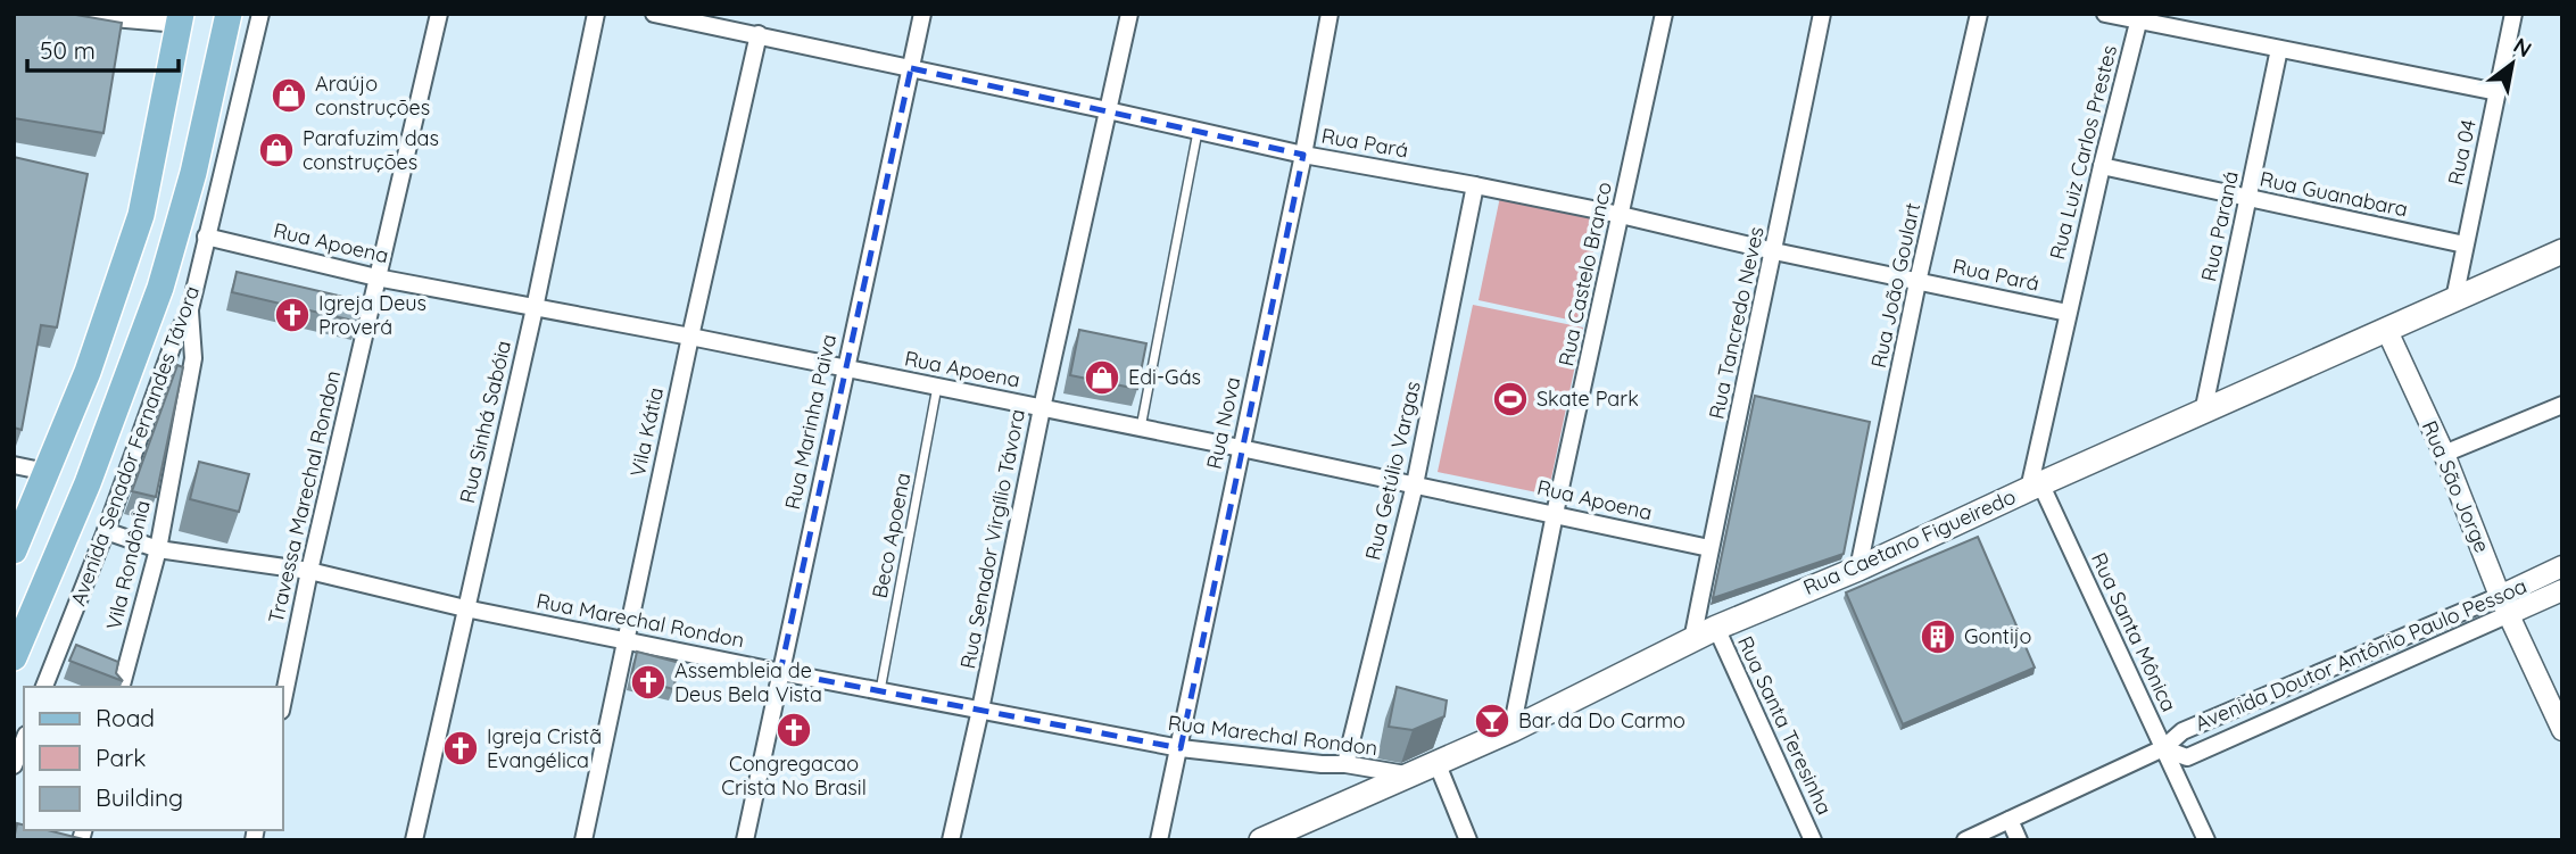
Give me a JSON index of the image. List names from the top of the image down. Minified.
{"streets":{"main road":["Avenida Senador Fernandes Távora","Rua Caetano Figueiredo"],"street":["Rua Pará","Rua Luiz Carlos Prestes","Rua 04","Rua Guanabara","Rua Paraná","Rua Apoena","Rua Castelo Branco","Rua João Goulart","Rua Tancredo Neves","Rua Sinhá Sabóia","Rua Marinha Paiva","Rua Nova","Vila Kátia","Rua Getúlio Vargas","Rua São Jorge","Travessa Marechal Rondon","Rua Senador Virgílio Távora","Vila Rondônia","Rua Marechal Rondon","Rua Santa Mônica","Avenida Doutor Antônio Paulo Pessoa","Rua Santa Teresinha"],"lane":["Beco Apoena"]},"crossings":[["Rua Pará","Rua Luiz Carlos Prestes"],["Rua Pará","Rua Castelo Branco"],["Rua Pará","Rua João Goulart"],["Rua Pará","Rua Tancredo Neves"],["Rua Pará","Rua Marinha Paiva"],["Rua Pará","Rua Nova"],["Rua Pará","Vila Kátia"],["Rua Pará","Rua Getúlio Vargas"],["Rua Pará","Rua Senador Virgílio Távora"],["Rua Luiz Carlos Prestes","Rua Guanabara"],["Rua Luiz Carlos Prestes","Rua Caetano Figueiredo"],["Rua Luiz Carlos Prestes","Rua Santa Mônica"],["Rua 04","Rua Guanabara"],["Rua 04","Rua Caetano Figueiredo"],["Rua Guanabara","Rua Paraná"],["Rua Paraná","Rua Caetano Figueiredo"],["Rua Apoena","Rua Castelo Branco"],["Rua Apoena","Rua Tancredo Neves"],["Rua Apoena","Rua Sinhá Sabóia"],["Rua Apoena","Rua Marinha Paiva"],["Rua Apoena","Rua Nova"],["Rua Apoena","Vila Kátia"],["Rua Apoena","Avenida Senador Fernandes Távora"],["Rua Apoena","Rua Getúlio Vargas"],["Rua Apoena","Travessa Marechal Rondon"],["Rua Apoena","Beco Apoena"],["Rua Apoena","Rua Senador Virgílio Távora"],["Rua Castelo Branco","Rua Caetano Figueiredo"],["Rua João Goulart","Rua Caetano Figueiredo"],["Rua Tancredo Neves","Rua Caetano Figueiredo"],["Rua Sinhá Sabóia","Rua Marechal Rondon"],["Rua Marinha Paiva","Rua Marechal Rondon"],["Rua Nova","Rua Marechal Rondon"],["Vila Kátia","Rua Marechal Rondon"],["Avenida Senador Fernandes Távora","Vila Rondônia"],["Avenida Senador Fernandes Távora","Rua Marechal Rondon"],["Rua Getúlio Vargas","Rua Marechal Rondon"],["Rua São Jorge","Rua Caetano Figueiredo"],["Rua São Jorge","Avenida Doutor Antônio Paulo Pessoa"],["Travessa Marechal Rondon","Rua Marechal Rondon"],["Beco Apoena","Rua Marechal Rondon"],["Rua Senador Virgílio Távora","Rua Marechal Rondon"],["Rua Caetano Figueiredo","Rua Marechal Rondon"],["Rua Caetano Figueiredo","Rua Santa Mônica"],["Rua Caetano Figueiredo","Rua Santa Teresinha"],["Vila Rondônia","Rua Marechal Rondon"],["Rua Santa Mônica","Avenida Doutor Antônio Paulo Pessoa"]],"places":{"shop":["Araújo construções","Parafuzim das construções","Edi-Gás"],"church":["Igreja Deus Proverá","Assembleia de Deus Bela Vista","Congregacao Crista No Brasil","Igreja Cristã Evangélica"],"sports":["Skate Park"],"building":["Gontijo"],"bar":["Bar da Do Carmo"]},"legend":["Road","Park","Building"],"scale_bar":"50 m","north":"top right"}
